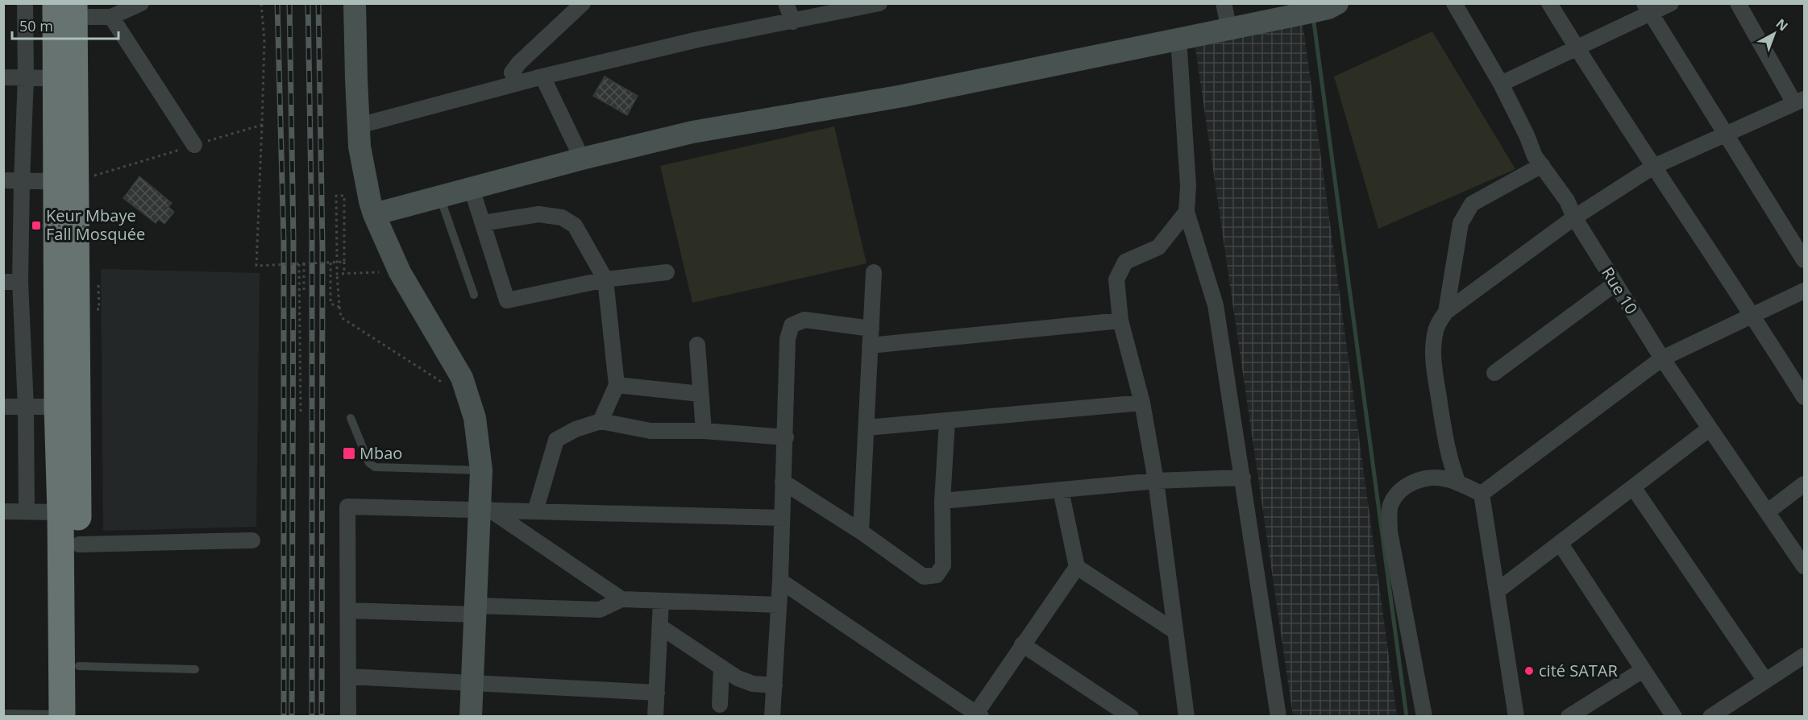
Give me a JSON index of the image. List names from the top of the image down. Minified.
{"streets":{"street":["Rue 10"]},"places":{"transit":["Keur Mbaye Fall Mosquée","Mbao"],"other":["cité SATAR"]},"scale_bar":"50 m","north":"top right"}
